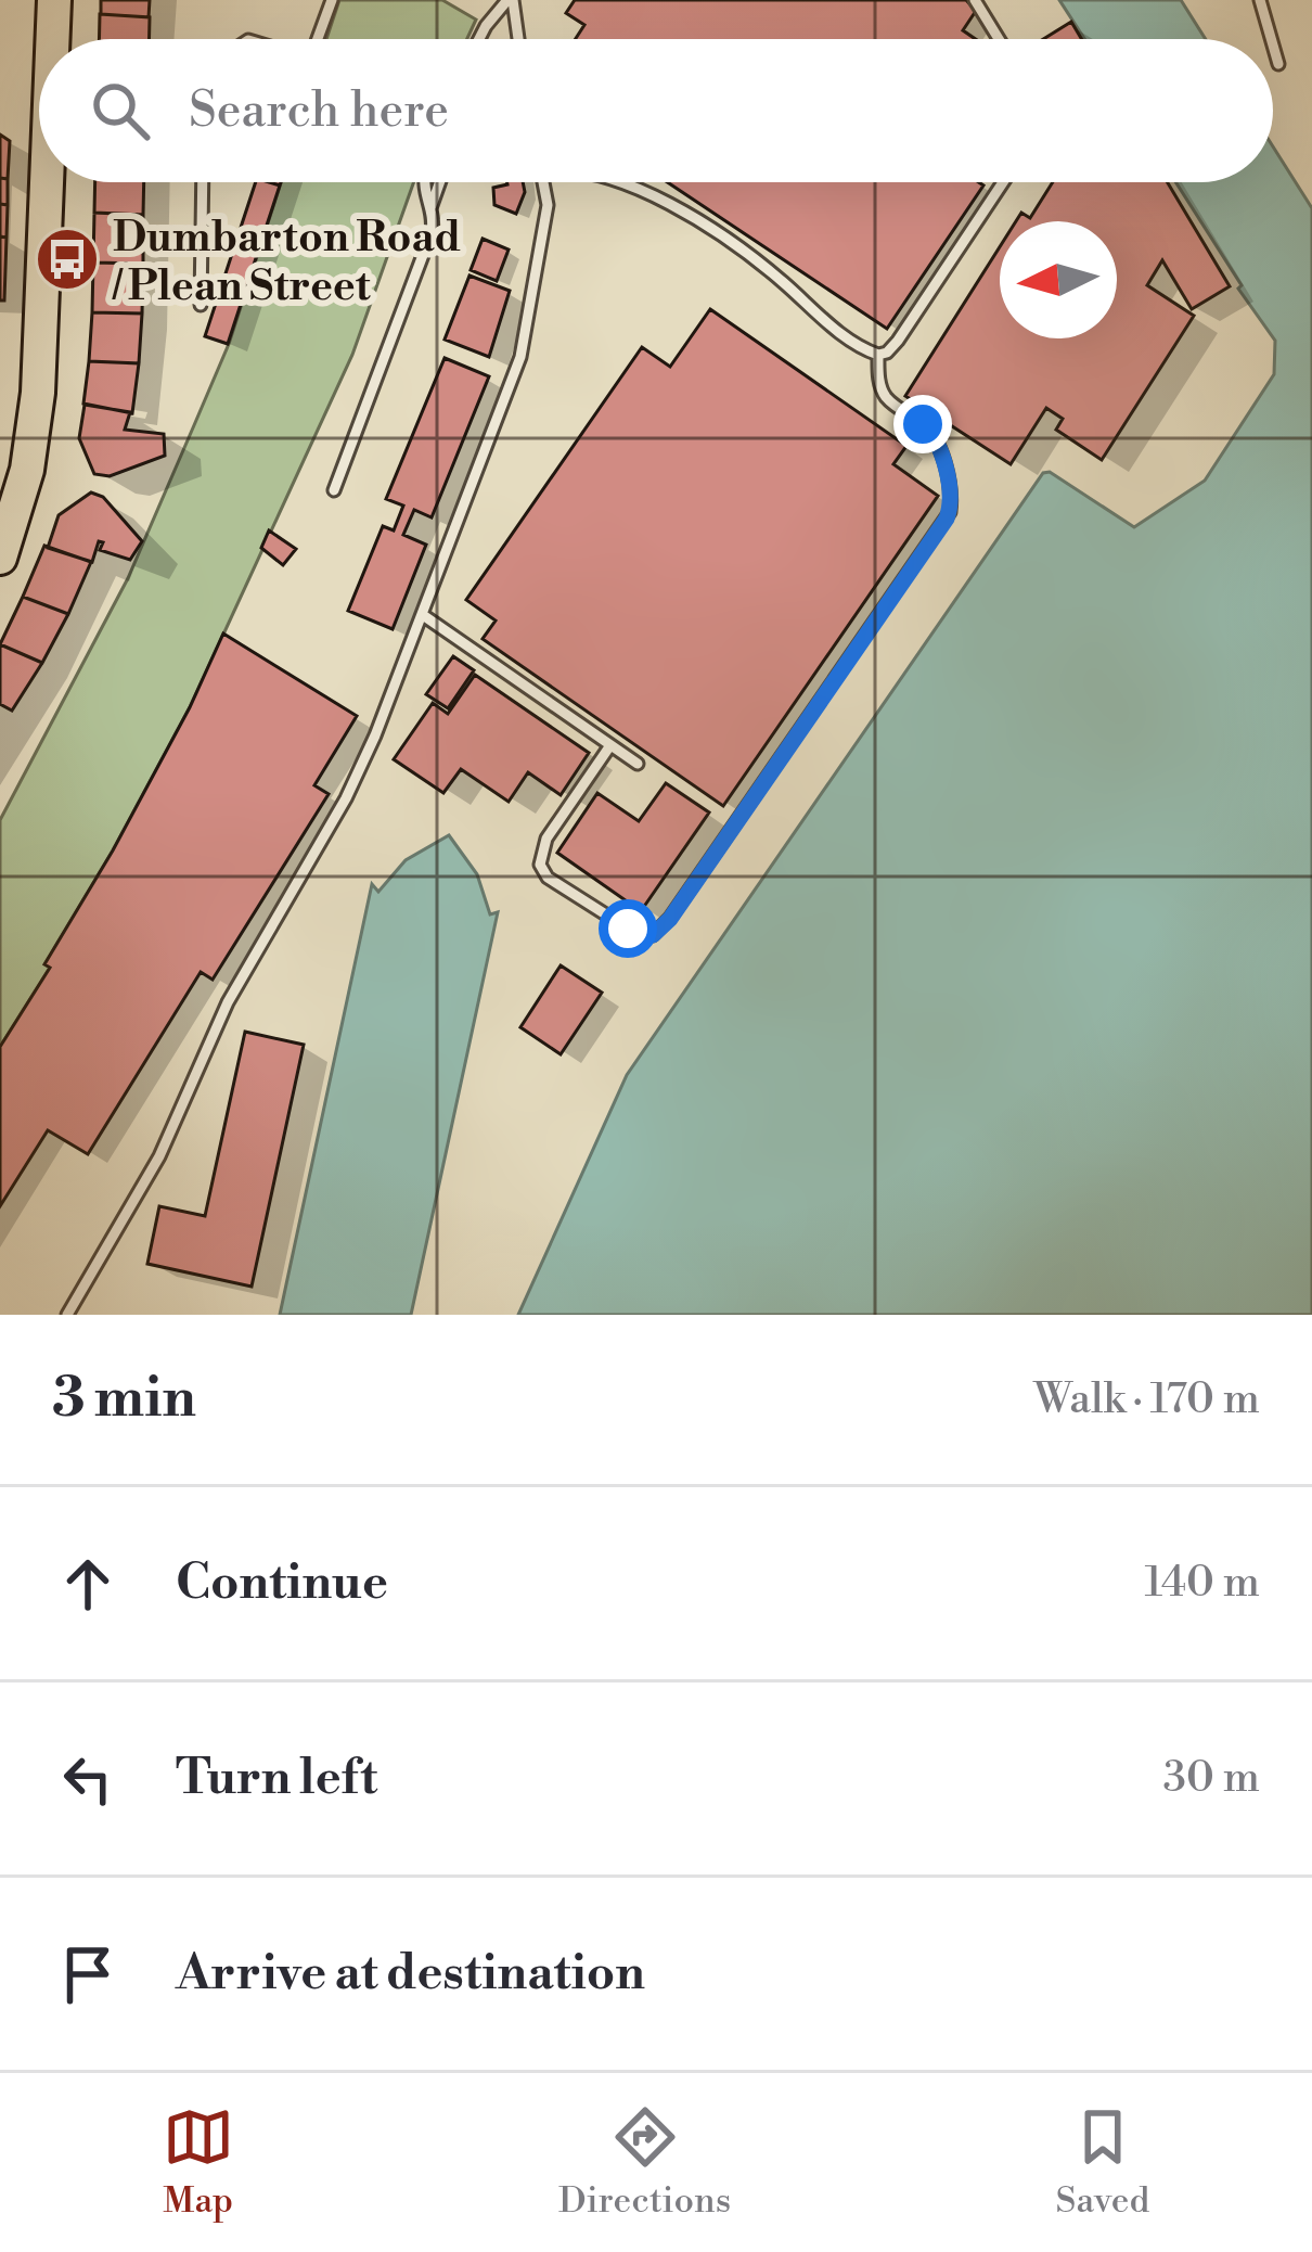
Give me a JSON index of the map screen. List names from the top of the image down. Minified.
{"places":{"bus stop":["Dumbarton Road / Plean Street"]},"north":"left","page":{"search":"Search here","heading":["3 min","Walk · 170 m"],"list":[["Continue","140 m"],["Turn left","30 m"],"Arrive at destination"],"nav":["Map","Directions","Saved"]}}
